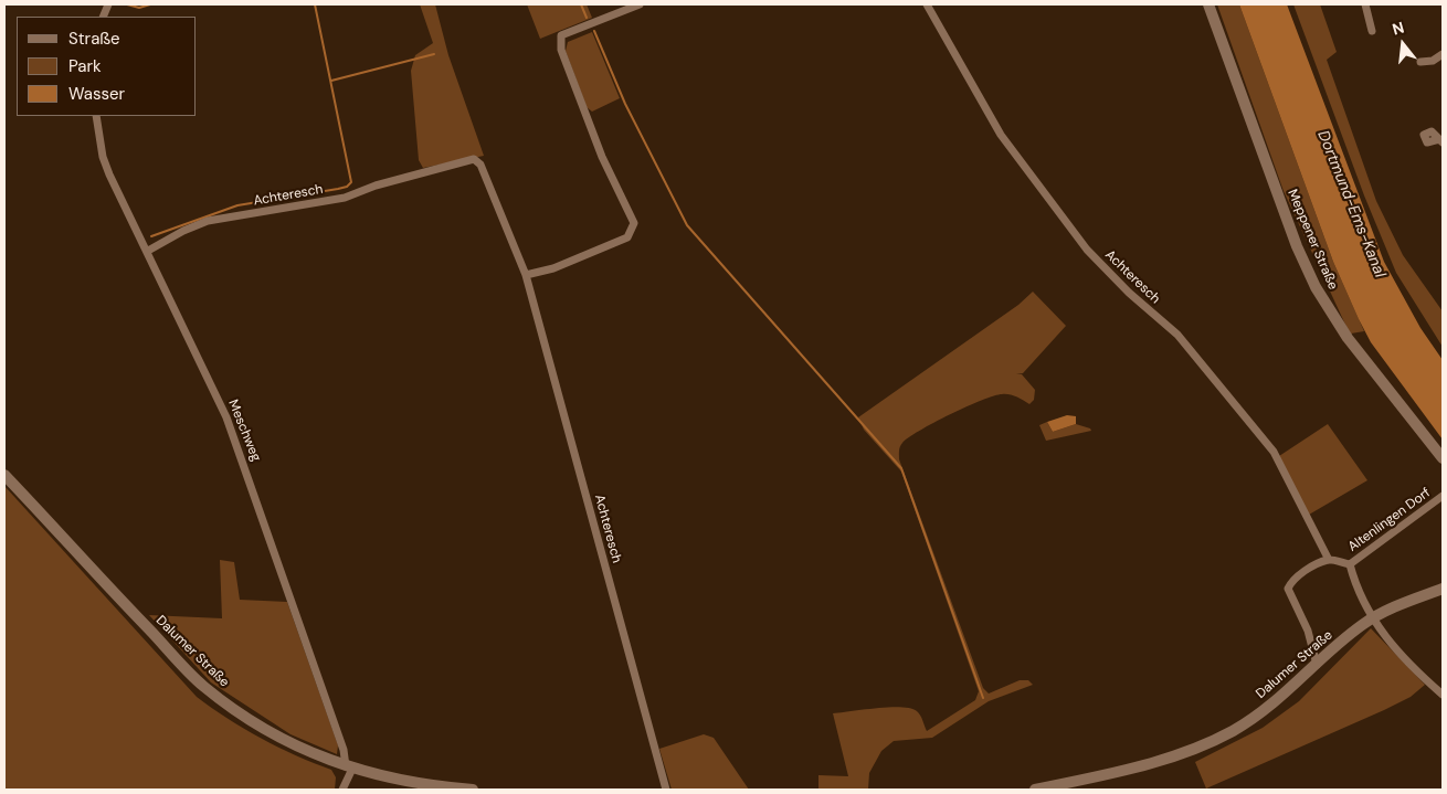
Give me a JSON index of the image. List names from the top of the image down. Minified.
{"streets":{"main road":["Meppener Straße","Dalumer Straße"],"street":["Achteresch","Meschweg","Altenlingen Dorf"]},"crossings":[["Achteresch","Meschweg"],["Achteresch","Altenlingen Dorf"],["Meschweg","Dalumer Straße"],["Altenlingen Dorf","Dalumer Straße"]],"water":["Dortmund-Ems-Kanal"],"legend":["Straße","Park","Wasser"],"north":"top"}
